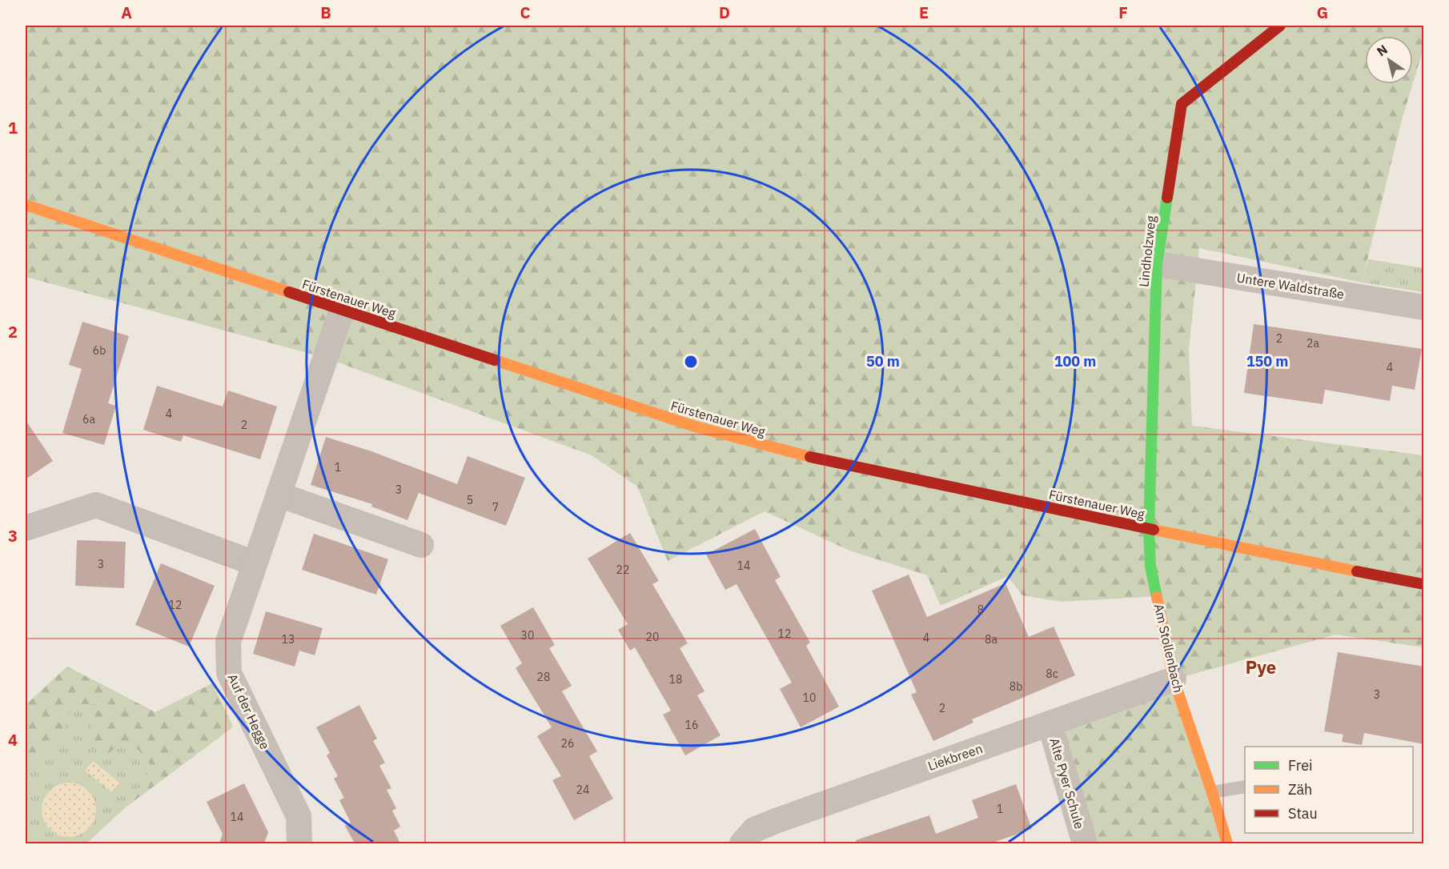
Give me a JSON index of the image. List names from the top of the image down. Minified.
{"streets":{"street":["Lindholzweg","Untere Waldstraße","Fürstenauer Weg","Am Stollenbach","Auf der Hegge","Liekbreen","Alte Pyer Schule"]},"crossings":[["Lindholzweg","Untere Waldstraße"],["Lindholzweg","Fürstenauer Weg"],["Lindholzweg","Am Stollenbach"],["Fürstenauer Weg","Am Stollenbach"],["Fürstenauer Weg","Auf der Hegge"],["Am Stollenbach","Liekbreen"],["Liekbreen","Alte Pyer Schule"]],"districts":["Pye"],"house_numbers":["2","2a","6b","4","4","6a","2","1","3","5","7","3","14","22","12","8","12","30","20","4","13","8a","8c","28","18","8b","3","10","2","16","26","24","1","14"],"legend":["Frei","Zäh","Stau"],"north":"top left","grid":{"columns":["A","B","C","D","E","F","G"],"rows":["1","2","3","4"]},"rings":["50 m","100 m","150 m"]}
